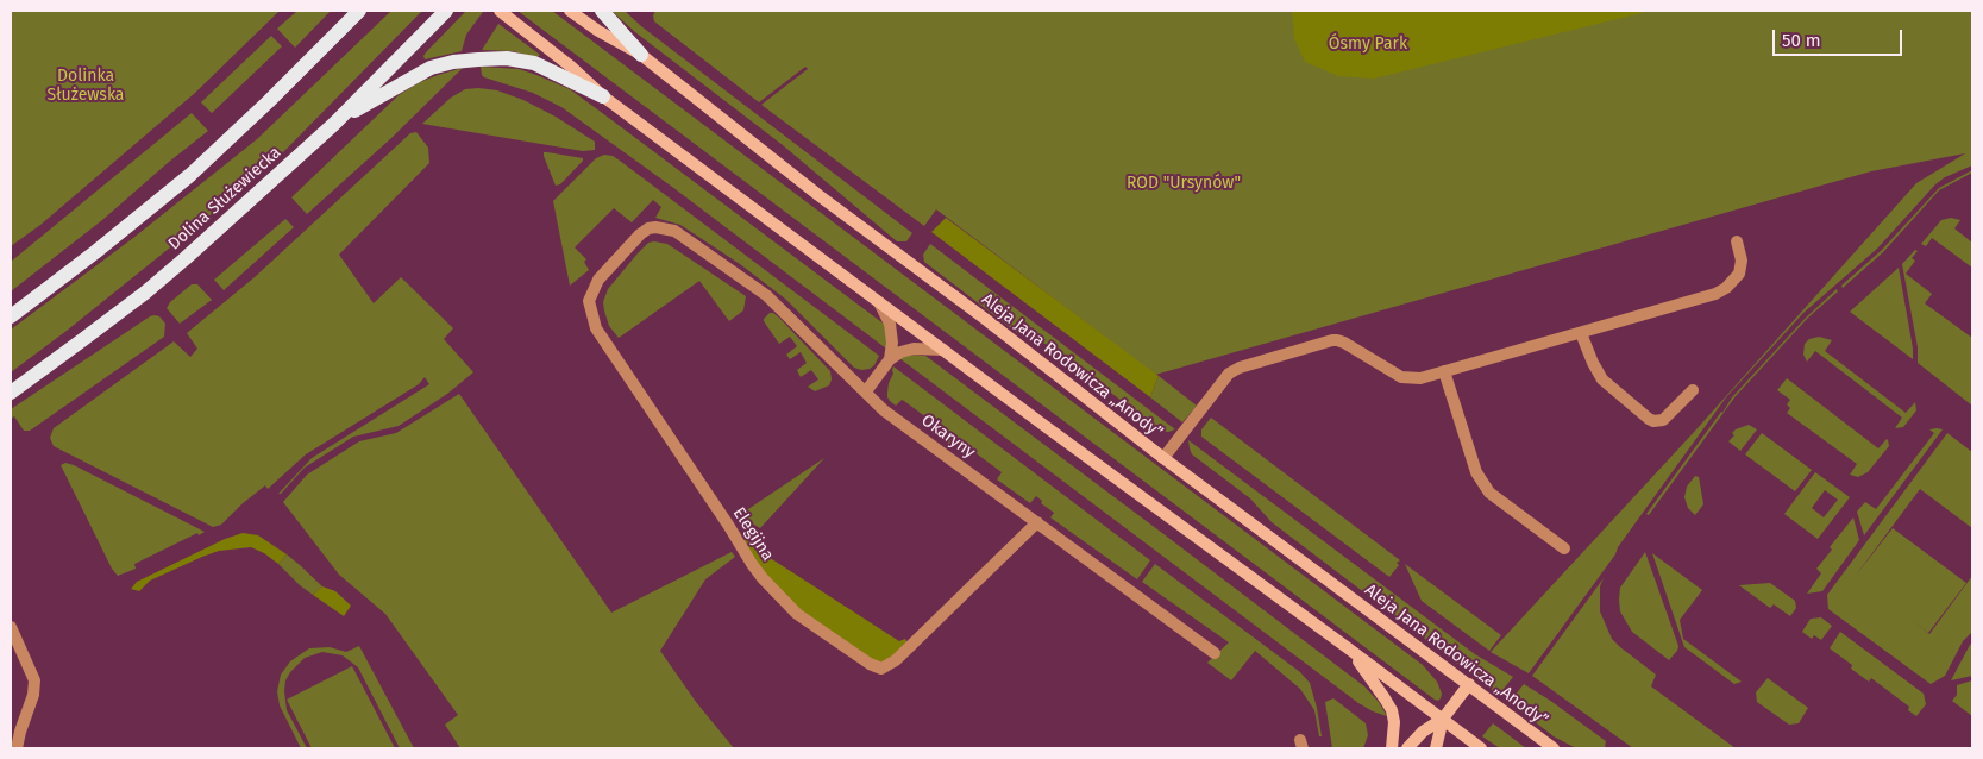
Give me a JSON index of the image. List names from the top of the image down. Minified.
{"streets":{"main road":["Dolina Służewiecka","Aleja Jana Rodowicza „Anody”"],"street":["Okaryny","Elegijna"]},"crossings":[["Okaryny","Elegijna"]],"parks":["Ósmy Park","Dolinka Służewska","ROD \"Ursynów\""],"scale_bar":"50 m"}
